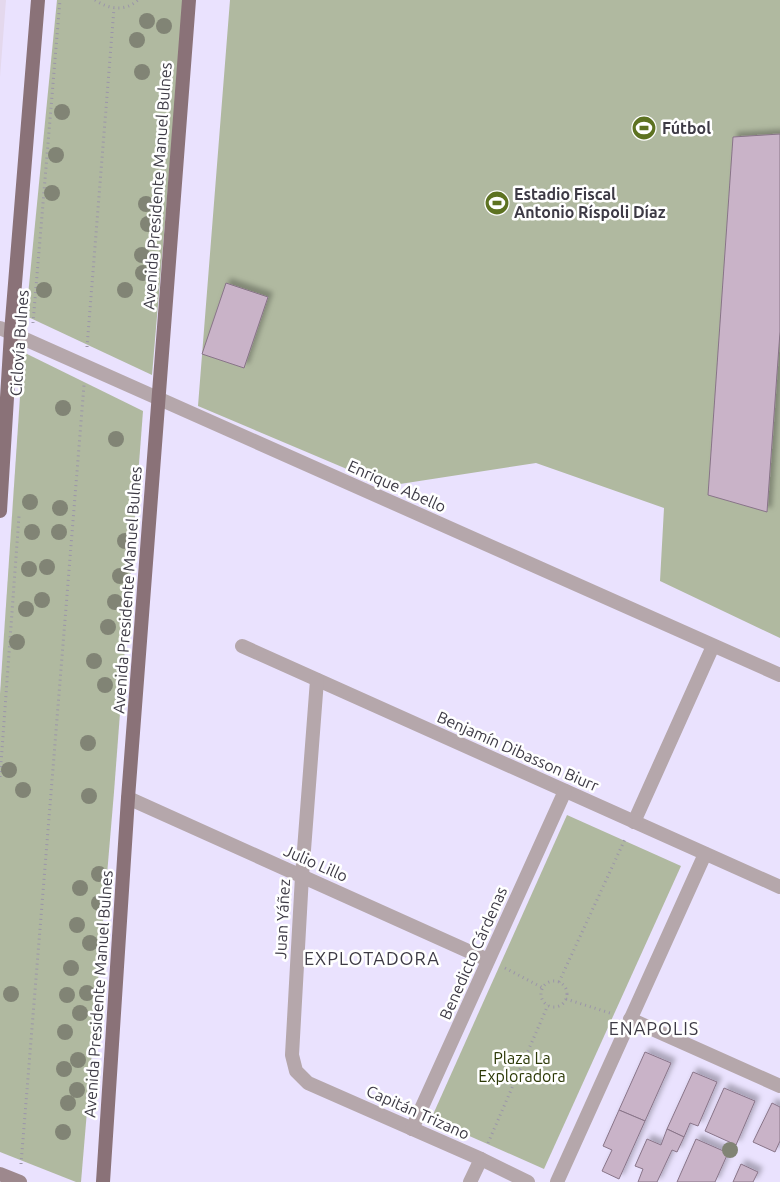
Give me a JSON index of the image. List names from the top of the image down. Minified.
{"streets":{"main road":["Avenida Presidente Manuel Bulnes"],"street":["Enrique Abello","Benjamín Dibasson Biurr","Julio Lillo","Juan Yáñez","Benedicto Cárdenas","Capitán Trizano"],"path":["Ciclovía Bulnes"]},"crossings":[["Avenida Presidente Manuel Bulnes","Enrique Abello"],["Avenida Presidente Manuel Bulnes","Julio Lillo"],["Ciclovía Bulnes","Enrique Abello"],["Benjamín Dibasson Biurr","Juan Yáñez"],["Benjamín Dibasson Biurr","Benedicto Cárdenas"],["Julio Lillo","Juan Yáñez"],["Julio Lillo","Benedicto Cárdenas"],["Juan Yáñez","Capitán Trizano"],["Benedicto Cárdenas","Capitán Trizano"]],"districts":["EXPLOTADORA","ENAPOLIS"],"parks":["Plaza La Exploradora"],"places":{"sports":["Fútbol","Estadio Fiscal Antonio Ríspoli Díaz"]}}
